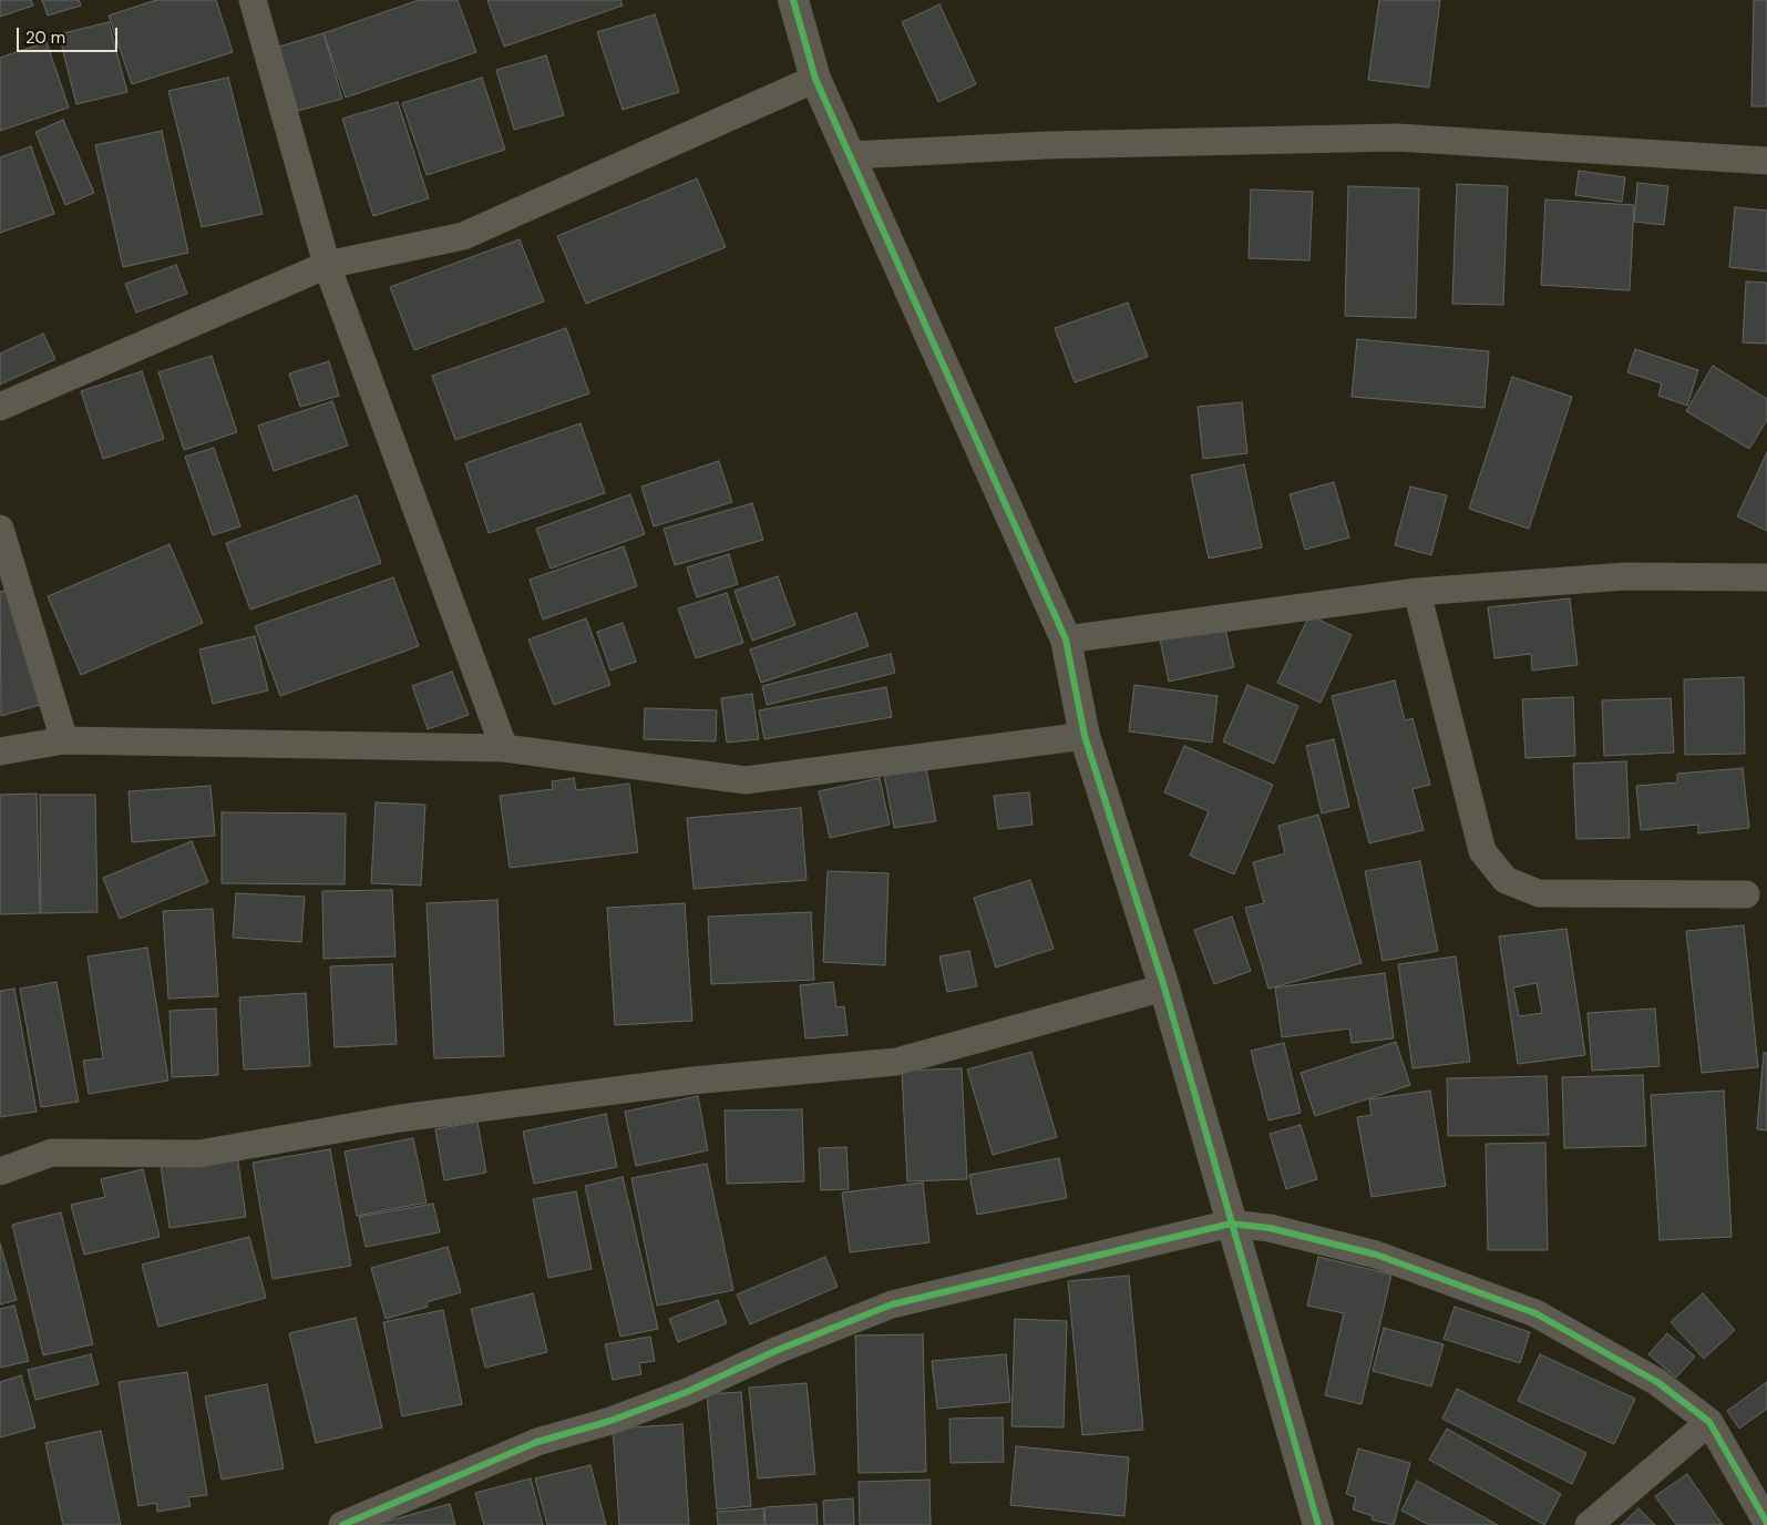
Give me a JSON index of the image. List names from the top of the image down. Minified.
{"scale_bar":"20 m"}
